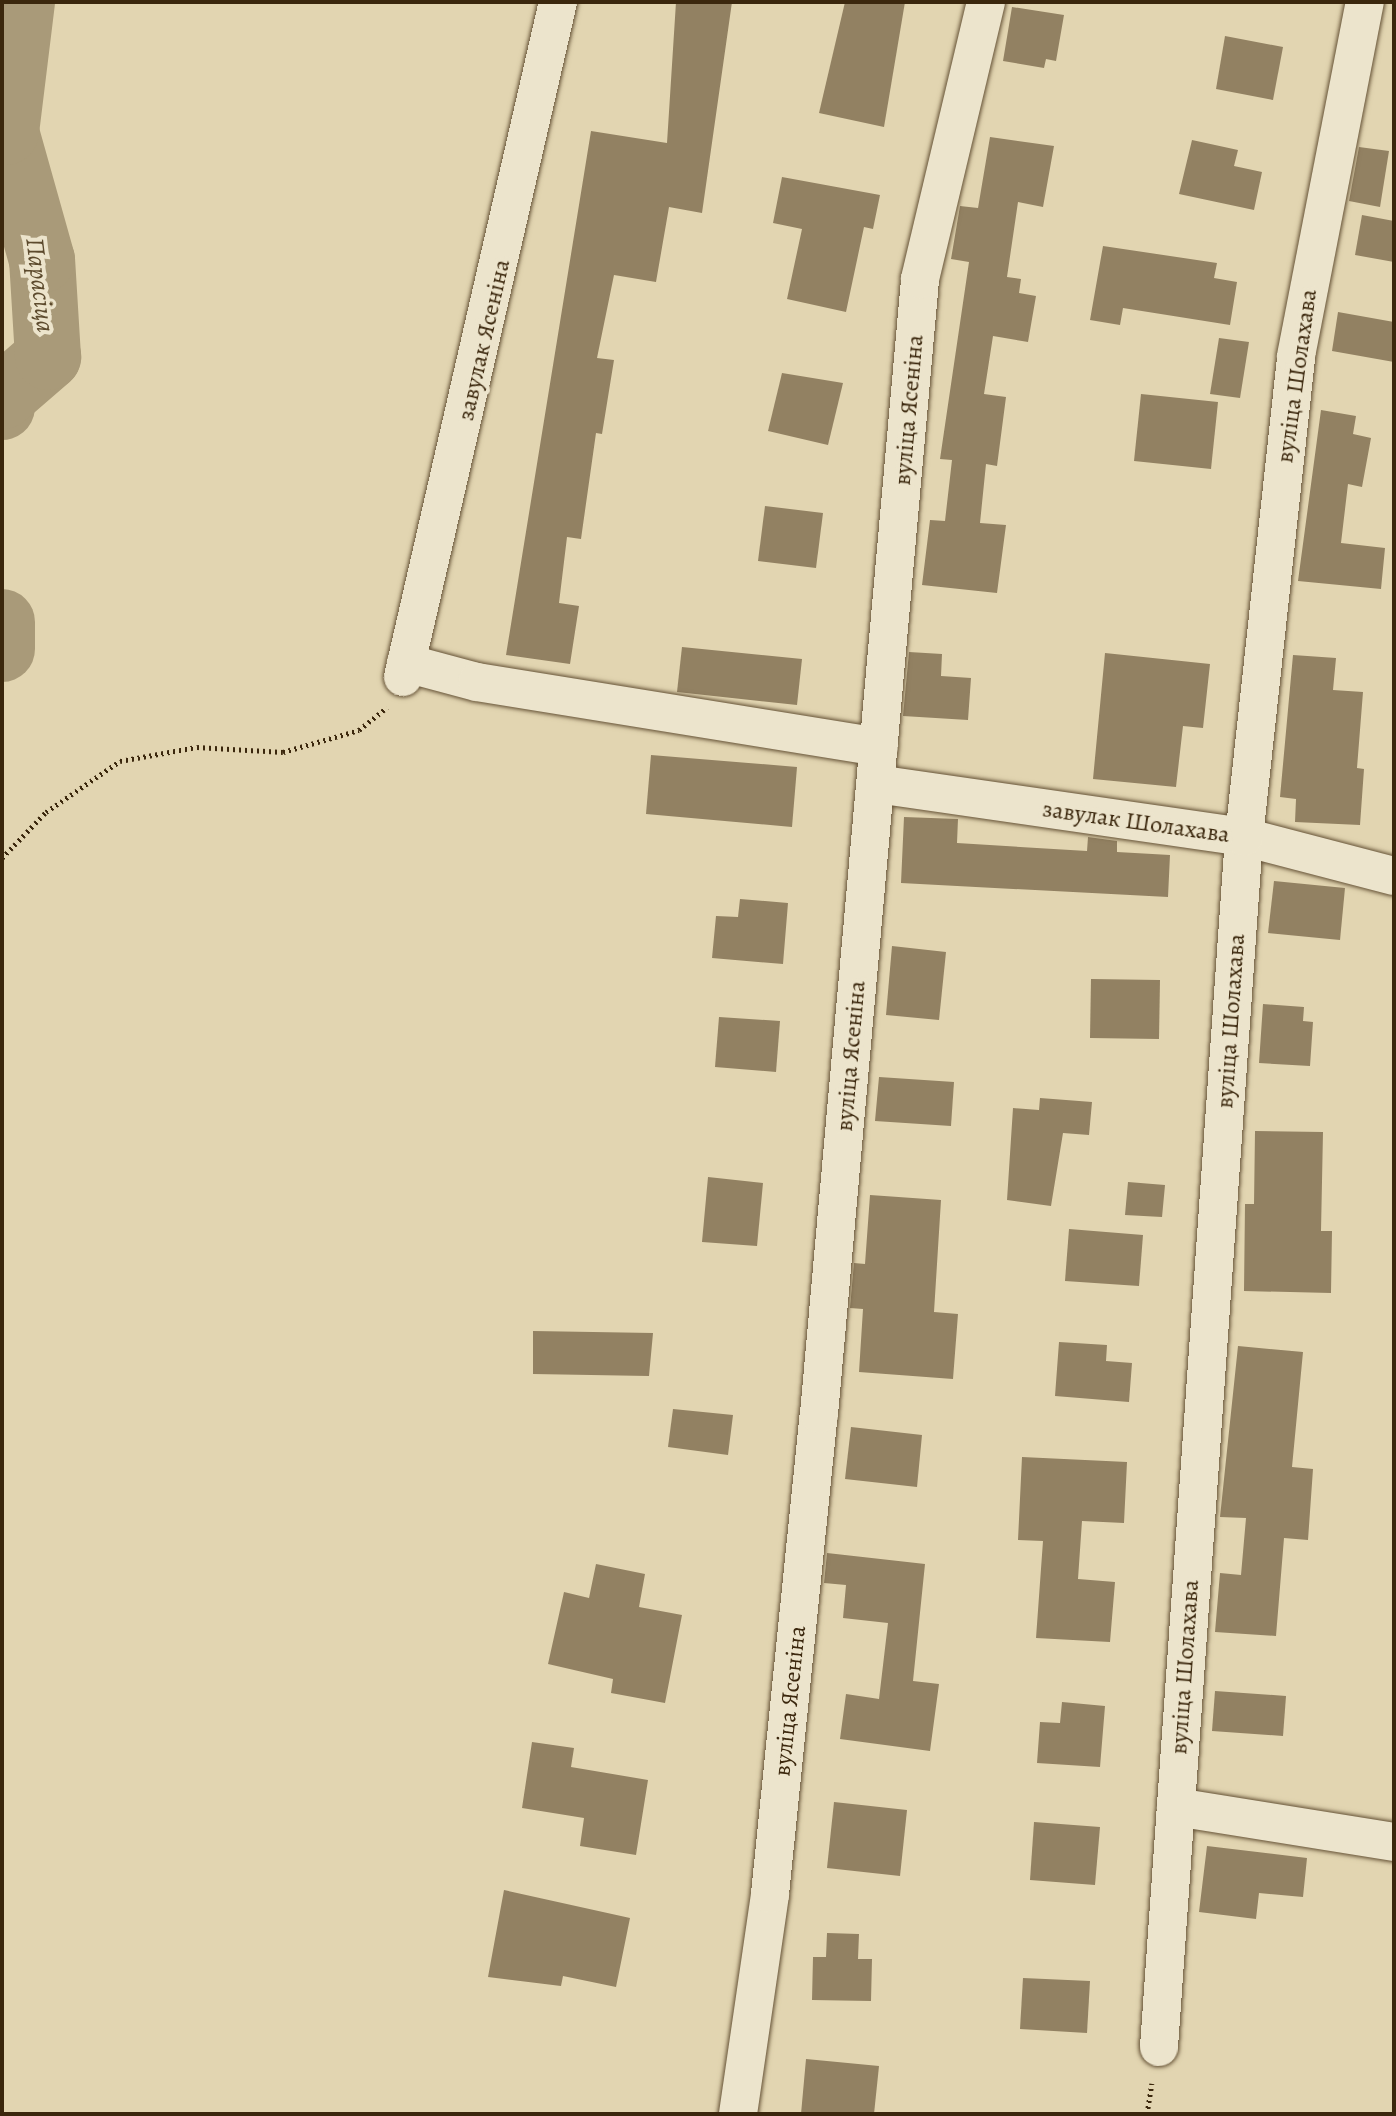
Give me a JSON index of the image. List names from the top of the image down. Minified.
{"streets":{"street":["завулак Ясеніна","вуліца Шолахава","вуліца Ясеніна","завулак Шолахава"]},"crossings":[["завулак Ясеніна","завулак Шолахава"],["вуліца Шолахава","завулак Шолахава"],["вуліца Ясеніна","завулак Шолахава"]],"water":["Парасіца"]}
